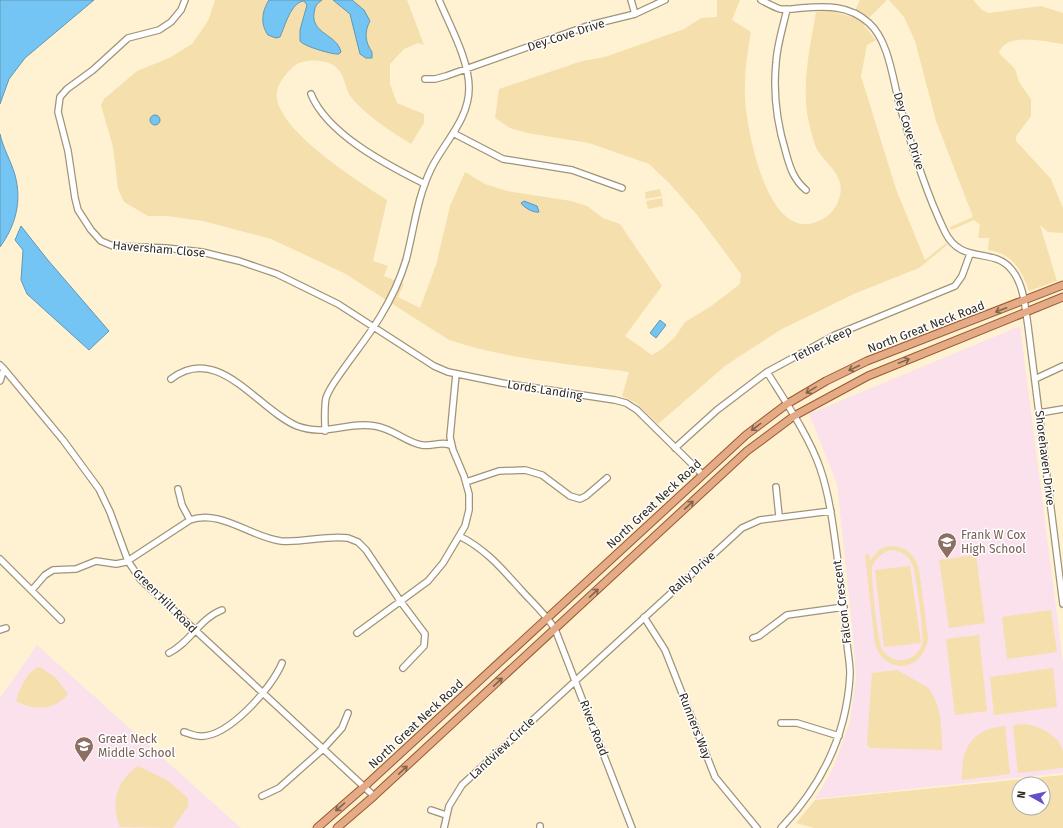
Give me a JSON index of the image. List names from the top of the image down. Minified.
{"streets":{"main road":["North Great Neck Road"],"street":["Dey Cove Drive","Haversham Close","Tether Keep","Lords Landing","Shorehaven Drive","Rally Drive","Green Hill Road","Falcon Crescent","Runners Way","River Road","Landview Circle"]},"crossings":[["Dey Cove Drive","North Great Neck Road"],["Dey Cove Drive","Tether Keep"],["Dey Cove Drive","Shorehaven Drive"],["Haversham Close","Lords Landing"],["North Great Neck Road","Lords Landing"],["North Great Neck Road","Shorehaven Drive"],["North Great Neck Road","Green Hill Road"],["North Great Neck Road","Falcon Crescent"],["North Great Neck Road","River Road"],["Tether Keep","Lords Landing"],["Tether Keep","Falcon Crescent"],["Rally Drive","Falcon Crescent"],["Rally Drive","Runners Way"],["Rally Drive","River Road"],["Rally Drive","Landview Circle"],["River Road","Landview Circle"]],"places":{"school or university":["Frank W Cox High School","Great Neck Middle School"]},"north":"left"}
